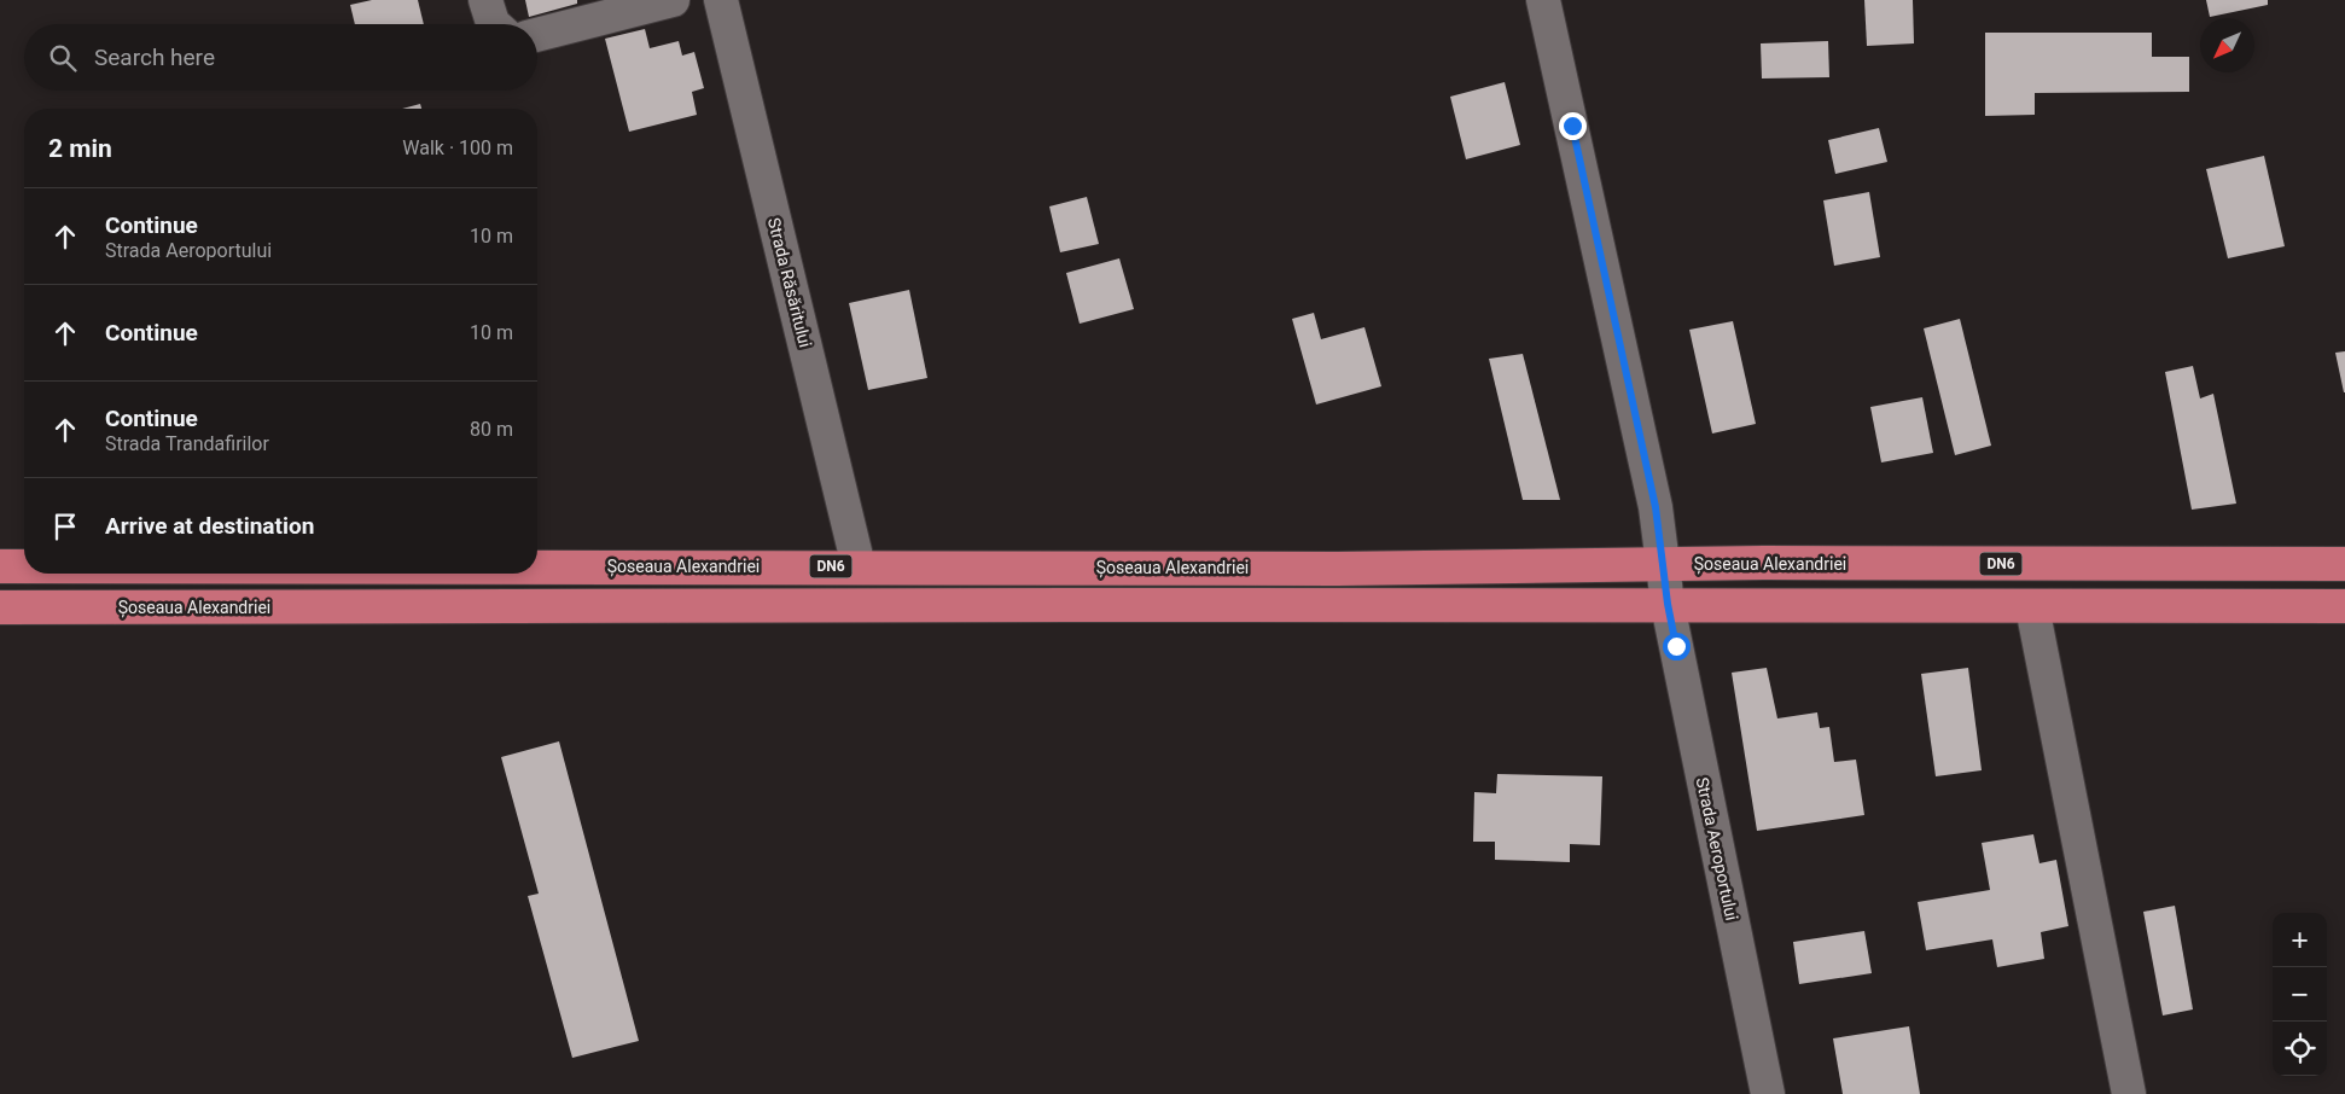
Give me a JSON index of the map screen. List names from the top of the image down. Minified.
{"streets":{"highway":["Șoseaua Alexandriei","DN6"],"street":["Strada Răsăritului","Strada Aeroportului"]},"crossings":[["Strada Răsăritului","Șoseaua Alexandriei"],["Șoseaua Alexandriei","Strada Aeroportului"]],"north":"bottom left","page":{"search":"Search here","heading":["2 min","Walk · 100 m"],"list":[["Continue","Strada Aeroportului","10 m"],["Continue","10 m"],["Continue","Strada Trandafirilor","80 m"],"Arrive at destination"],"map_buttons":["+","−"]}}
